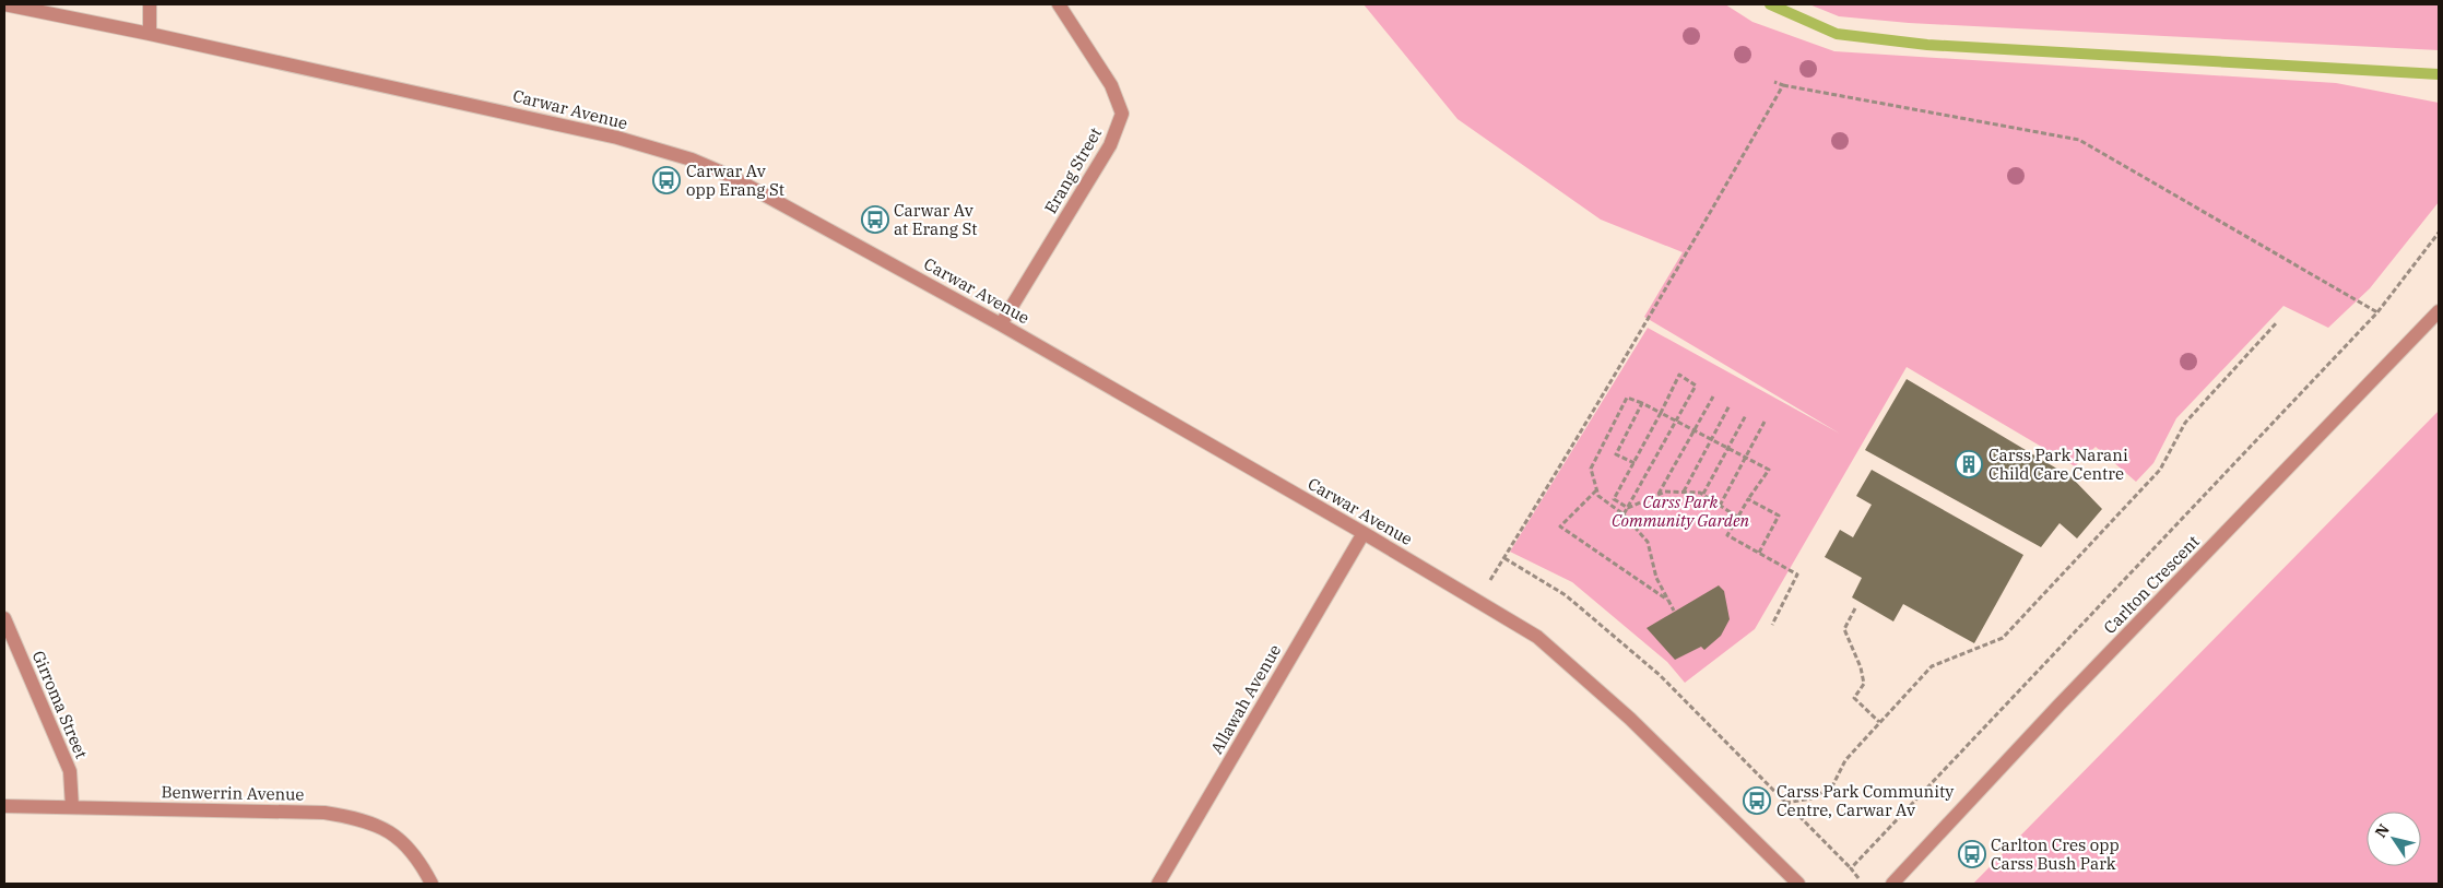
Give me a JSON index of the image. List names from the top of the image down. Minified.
{"streets":{"street":["Carwar Avenue","Erang Street","Carlton Crescent","Allawah Avenue","Girroma Street","Benwerrin Avenue"]},"crossings":[["Carwar Avenue","Erang Street"],["Carwar Avenue","Allawah Avenue"],["Girroma Street","Benwerrin Avenue"]],"parks":["Carss Park Community Garden"],"places":{"bus stop":["Carwar Av opp Erang St","Carwar Av at Erang St","Carss Park Community Centre, Carwar Av","Carlton Cres opp Carss Bush Park"],"building":["Carss Park Narani Child Care Centre"]},"north":"top left"}
